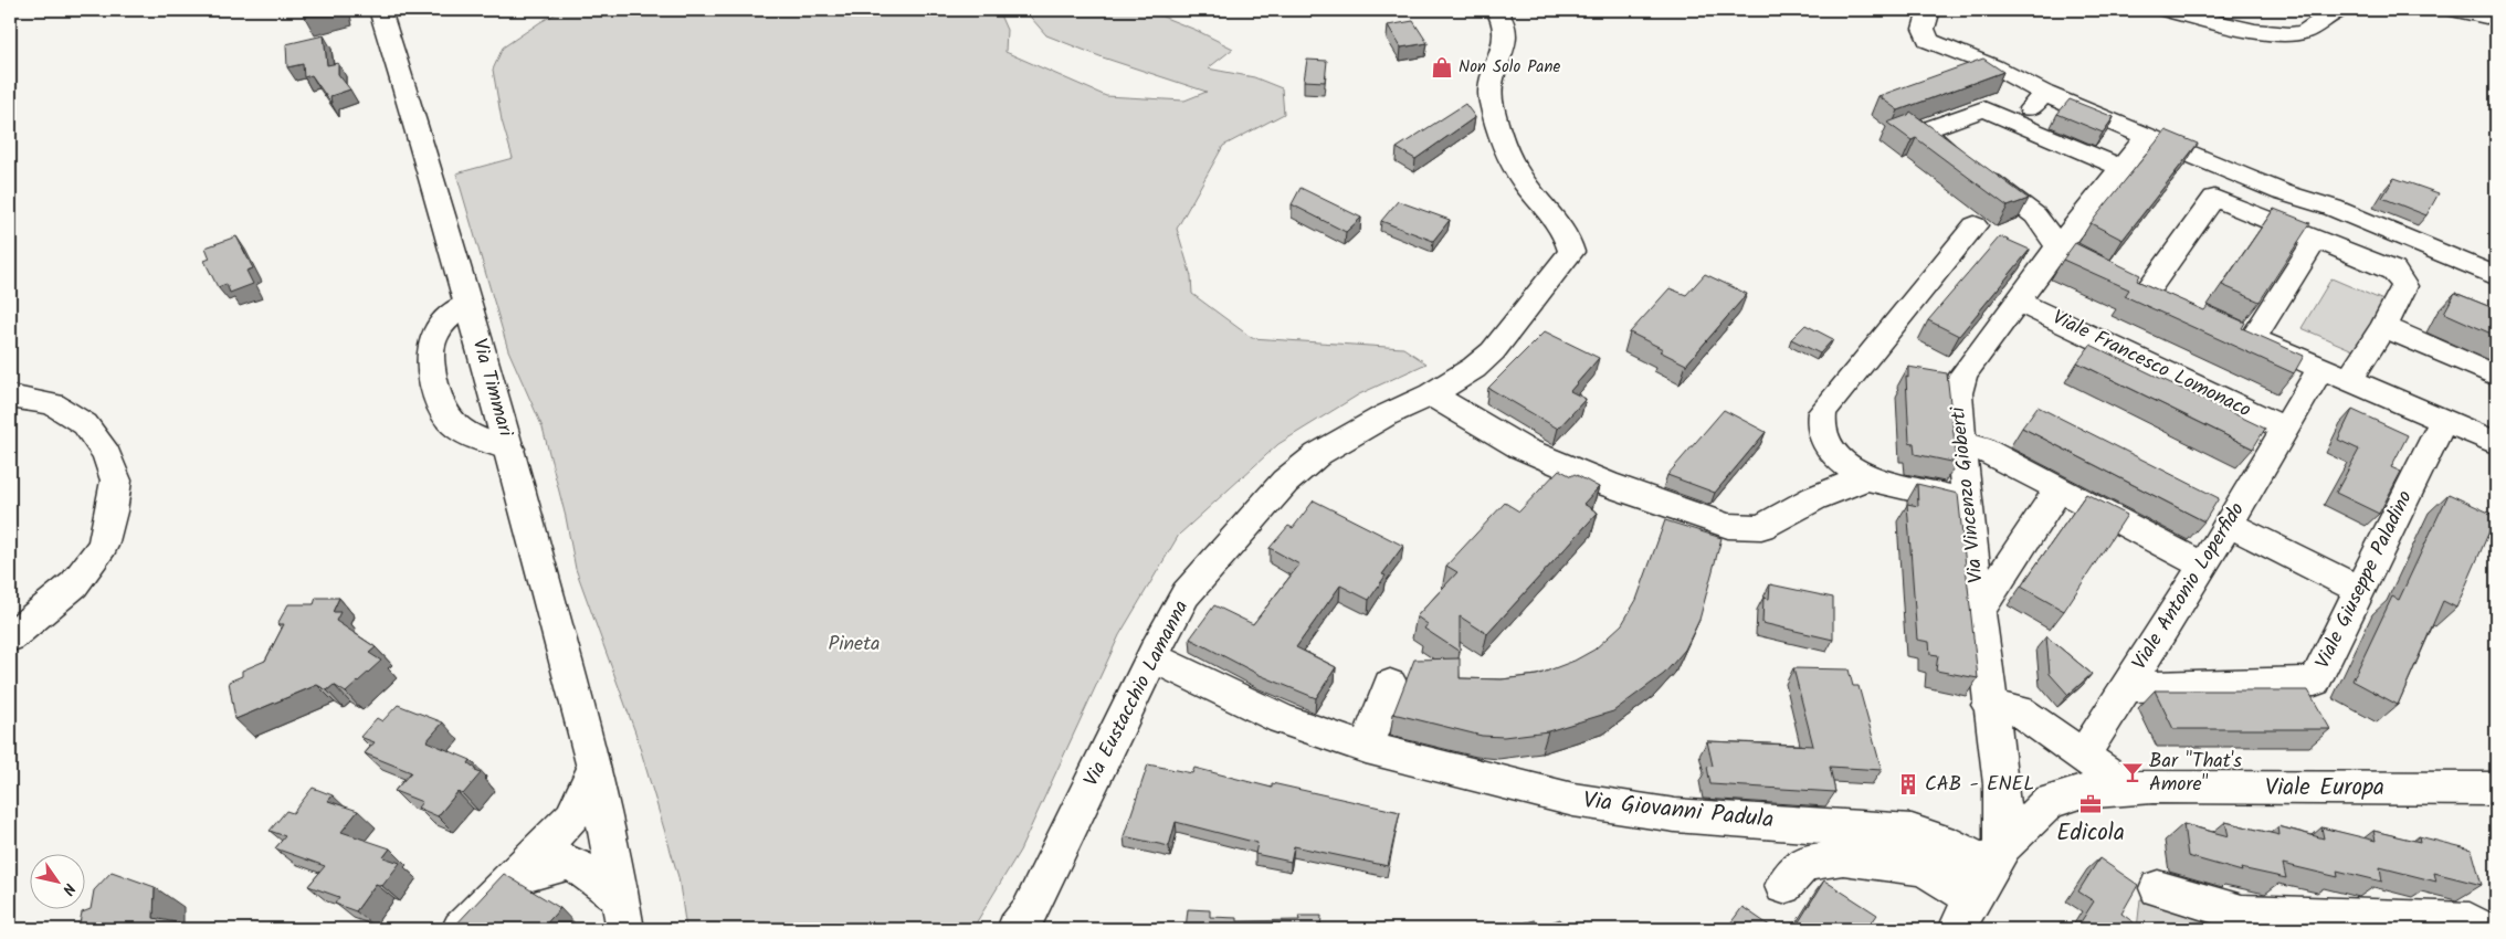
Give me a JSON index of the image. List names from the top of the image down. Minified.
{"streets":{"street":["Viale Francesco Lomonaco","Via Timmari","Via Vincenzo Gioberti","Viale Giuseppe Paladino","Viale Antonio Loperfido","Via Eustacchio Lamanna","Viale Europa","Via Giovanni Padula"]},"crossings":[["Viale Francesco Lomonaco","Via Vincenzo Gioberti"],["Viale Francesco Lomonaco","Viale Antonio Loperfido"],["Via Vincenzo Gioberti","Viale Antonio Loperfido"],["Via Vincenzo Gioberti","Viale Europa"],["Via Vincenzo Gioberti","Via Giovanni Padula"],["Viale Giuseppe Paladino","Viale Antonio Loperfido"],["Via Eustacchio Lamanna","Via Giovanni Padula"],["Viale Europa","Via Giovanni Padula"]],"parks":["Pineta"],"places":{"shop":["Non Solo Pane"],"bar":["Bar \"That's Amore\""],"building":["CAB - ENEL"],"office":["Edicola"]},"north":"bottom right"}
